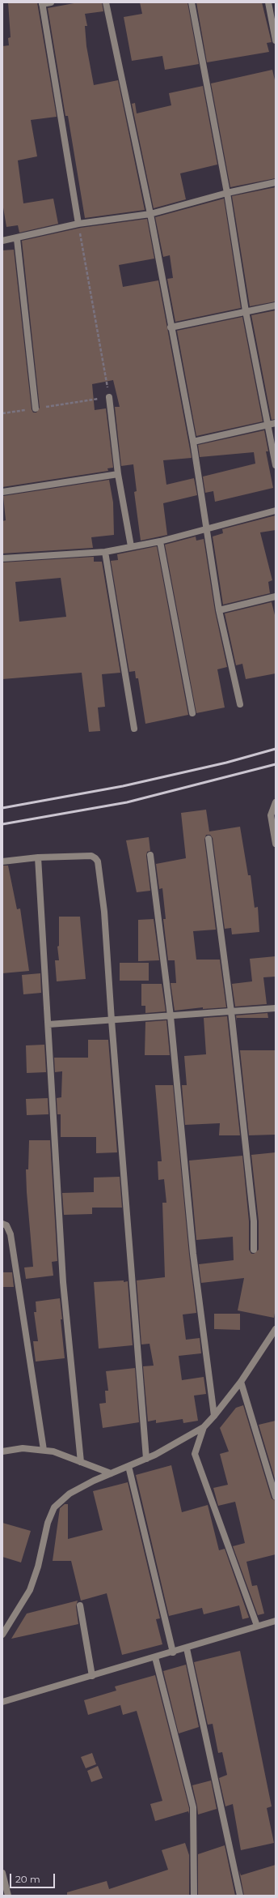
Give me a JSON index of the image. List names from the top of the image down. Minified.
{"scale_bar":"20 m"}
